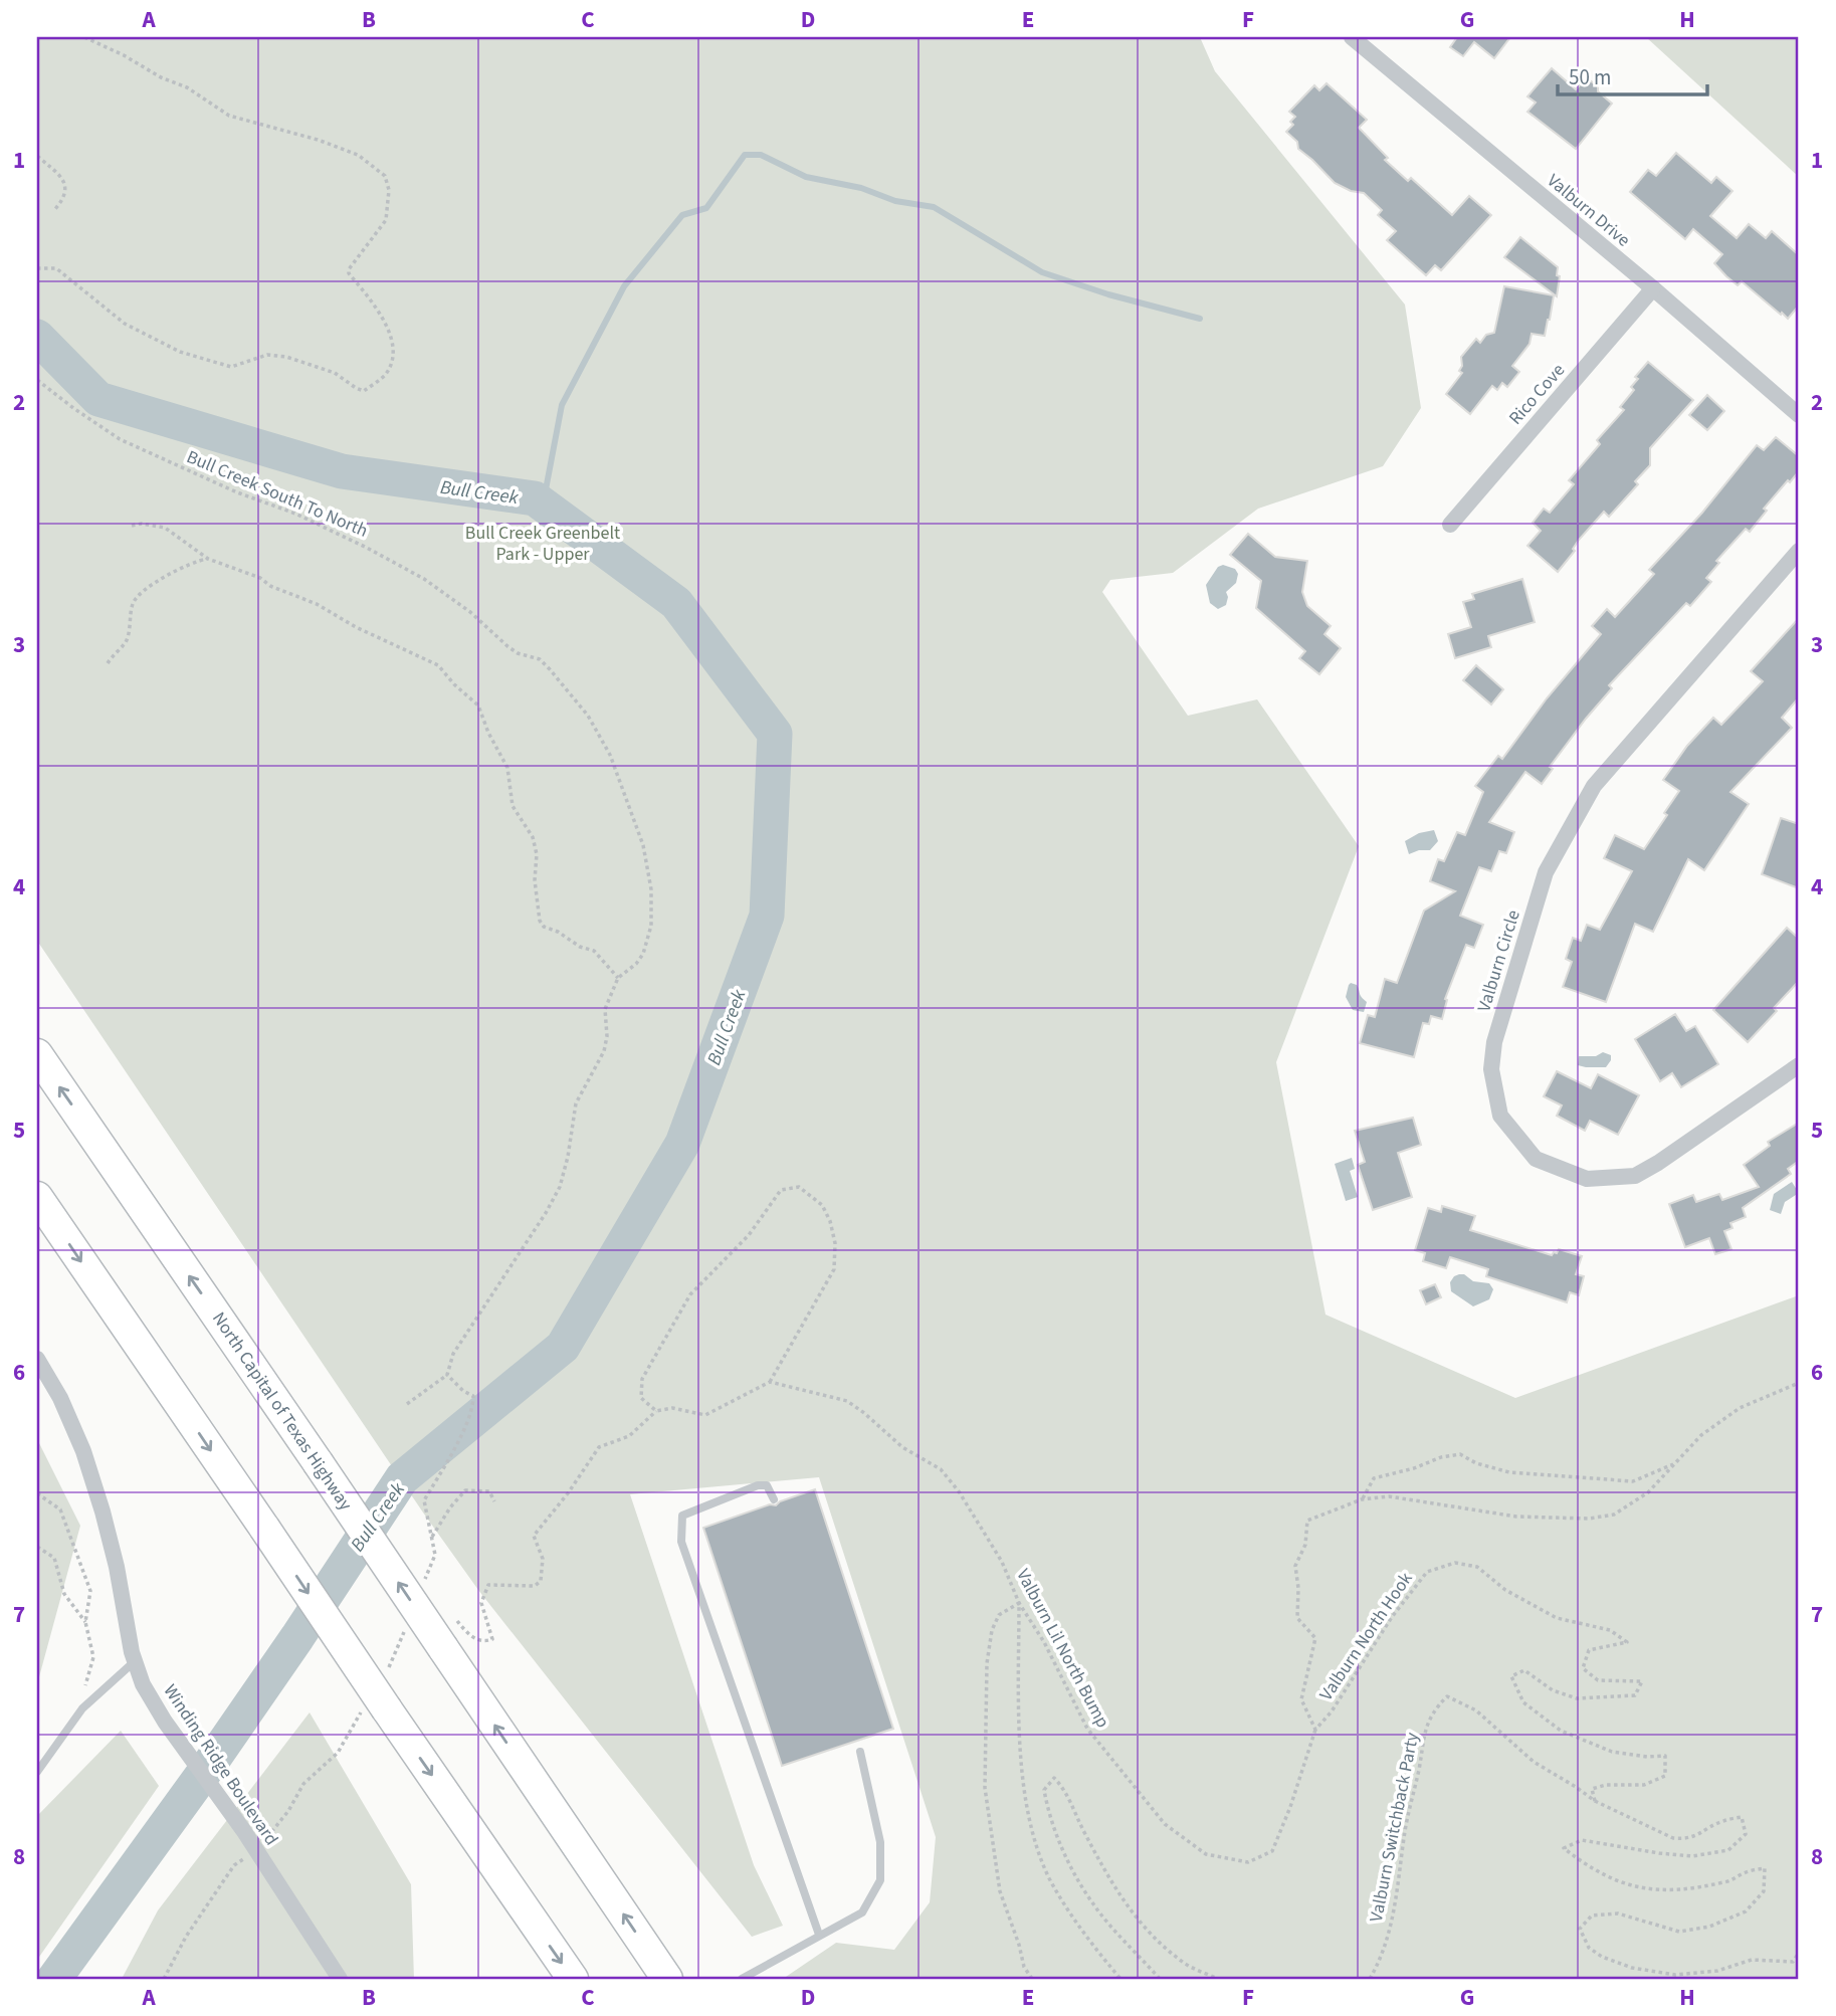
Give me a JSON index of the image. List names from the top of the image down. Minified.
{"streets":{"highway":["North Capital of Texas Highway"],"street":["Valburn Drive","Rico Cove","Valburn Circle","Winding Ridge Boulevard"],"path":["Bull Creek South To North","Valburn North Hook","Valburn Lil North Bump","Valburn Switchback Party"]},"crossings":[["Valburn Drive","Rico Cove"],["Valburn North Hook","Valburn Lil North Bump"],["Valburn North Hook","Valburn Switchback Party"]],"water":["Bull Creek"],"parks":["Bull Creek Greenbelt Park - Upper"],"scale_bar":"50 m","grid":{"columns":["A","B","C","D","E","F","G","H"],"rows":["1","2","3","4","5","6","7","8"]}}
